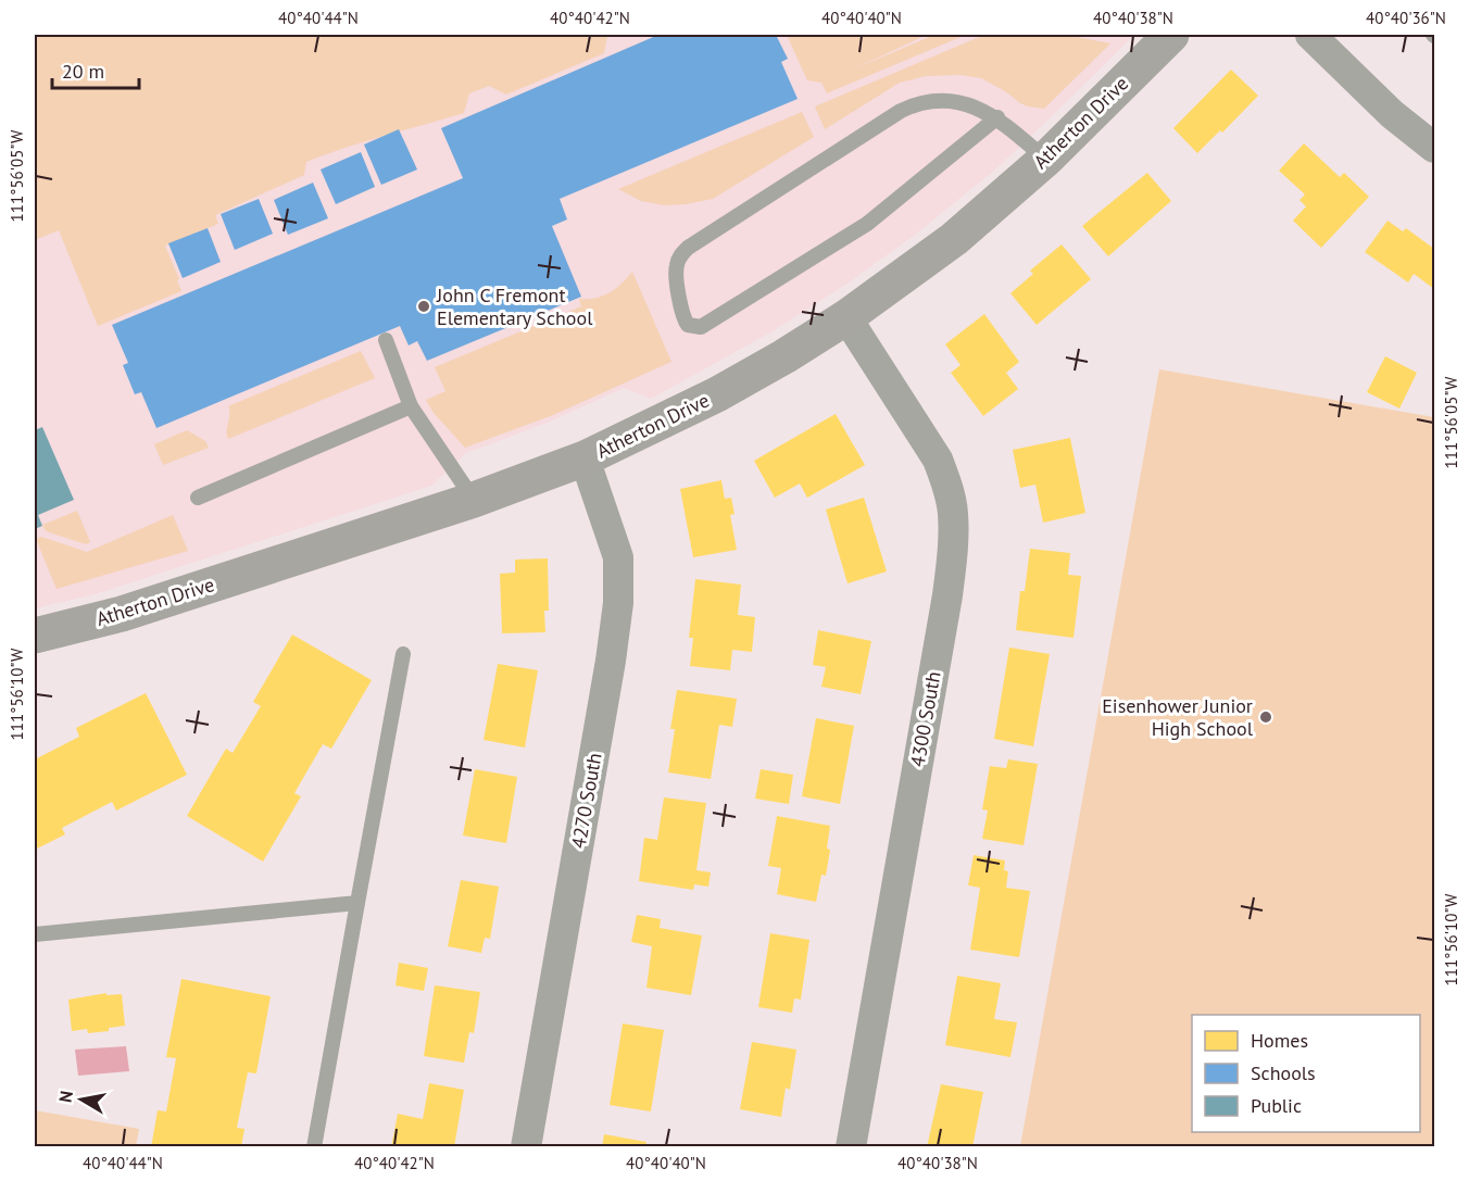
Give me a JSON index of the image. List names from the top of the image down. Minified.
{"streets":{"street":["Atherton Drive","4300 South","4270 South"]},"crossings":[["Atherton Drive","4300 South"],["Atherton Drive","4270 South"]],"places":["John C Fremont Elementary School","Eisenhower Junior High School"],"legend":["Homes","Schools","Public"],"scale_bar":"20 m","north":"left","coordinates":["40°40'44\"N","40°40'42\"N","40°40'40\"N","40°40'38\"N","40°40'36\"N","111°56'05\"W","111°56'10\"W"]}
